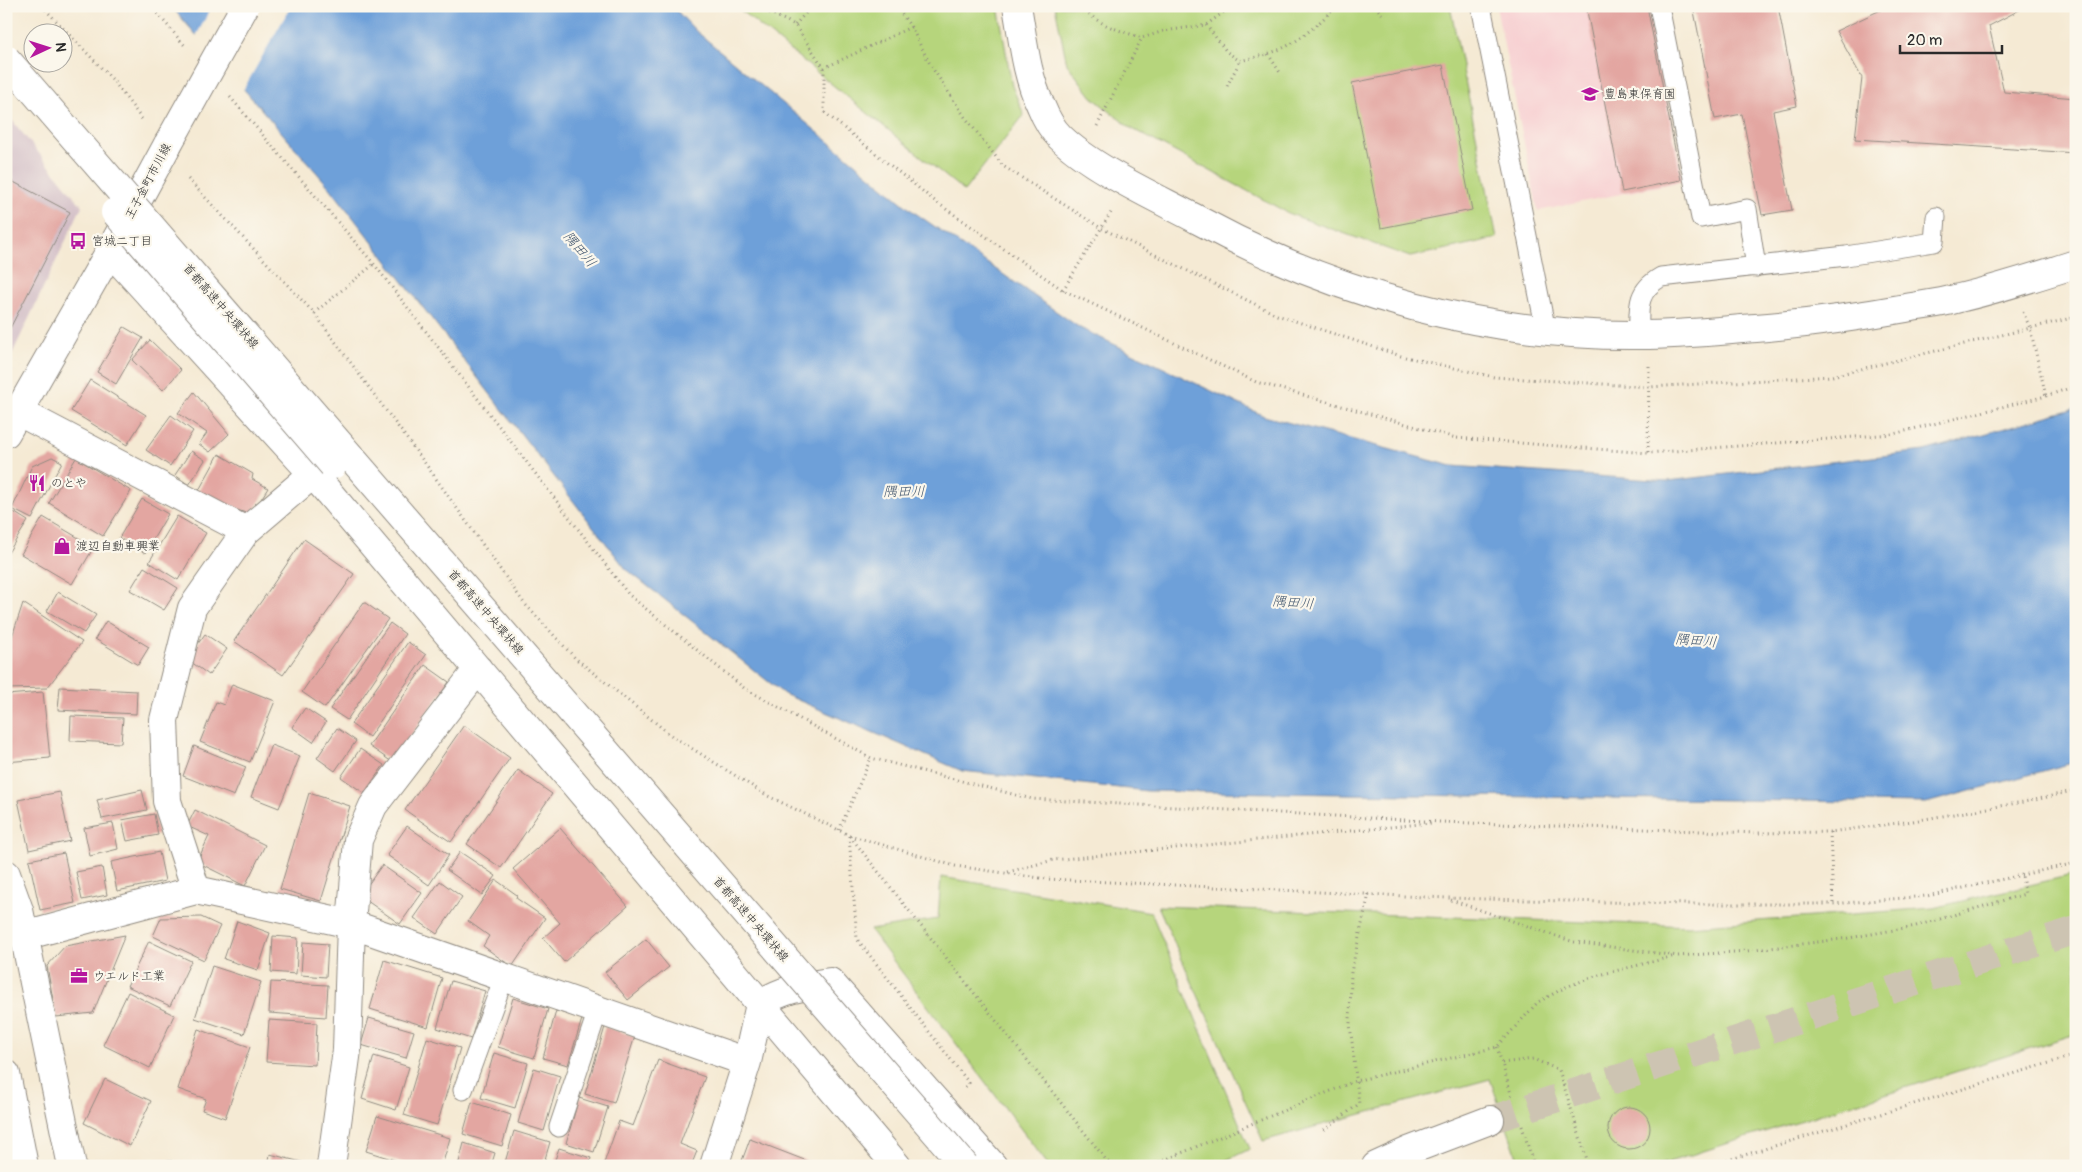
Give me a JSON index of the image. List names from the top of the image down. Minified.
{"streets":{"main road":["王子金町市川線","首都高速中央環状線"]},"water":["隅田川"],"places":{"school or university":["豊島東保育園"],"bus stop":["宮城二丁目"],"restaurant":["のとや"],"shop":["渡辺自動車興業"],"office":["ウエルド工業"]},"scale_bar":"20 m","north":"right"}
